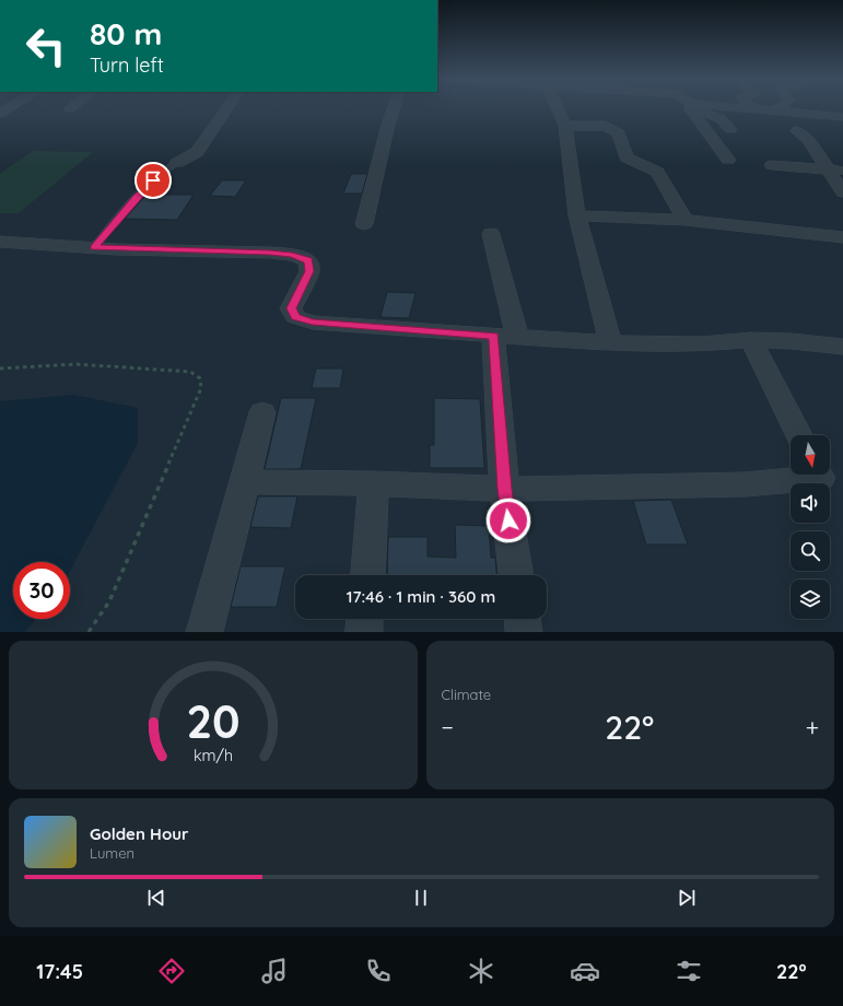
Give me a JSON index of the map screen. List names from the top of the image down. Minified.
{"north":"bottom","page":{"turn":["80 m","Turn left"],"limit":"30","trip":"17:46 · 1 min · 360 m","tile":"Climate","heat":["−","22°","+"],"song":["Golden Hour","Lumen"],"tabs":["17:45","22°"],"gauge":["20","km/h"]}}
